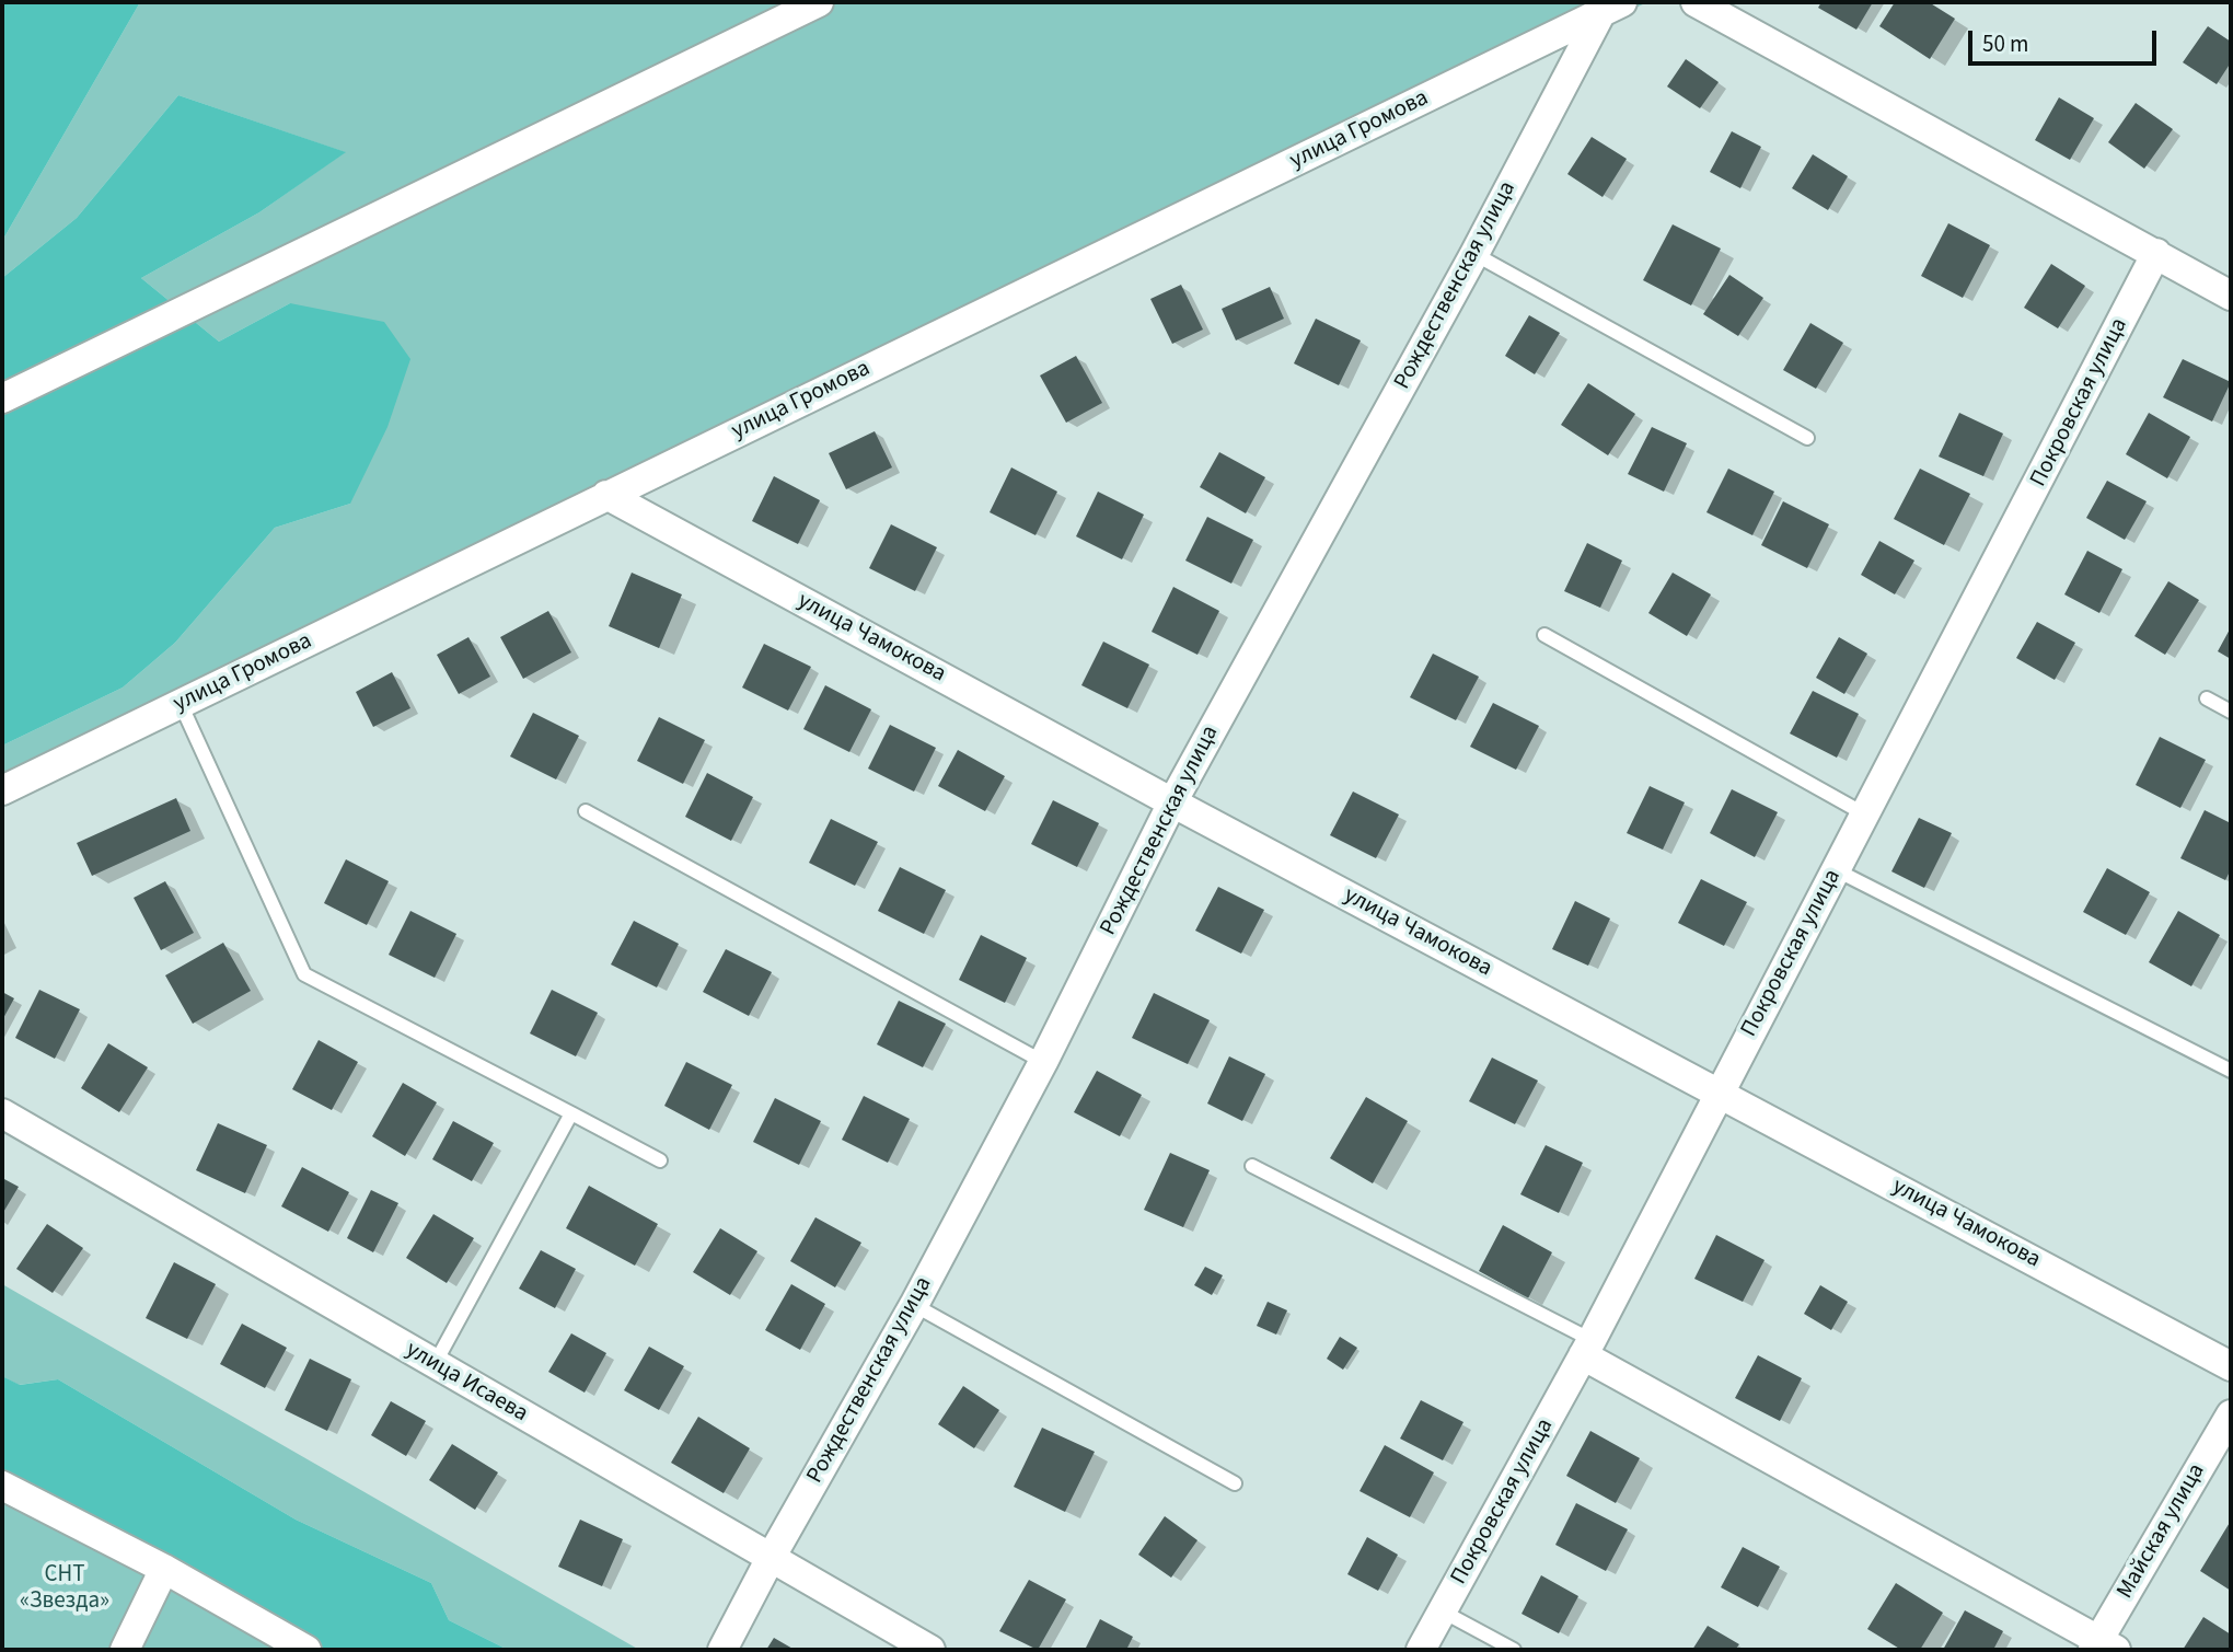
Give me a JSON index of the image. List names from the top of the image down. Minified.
{"streets":{"street":["улица Громова","Рождественская улица","Покровская улица","улица Чамокова","улица Исаева","Майская улица"]},"crossings":[["улица Громова","Рождественская улица"],["улица Громова","улица Чамокова"],["Рождественская улица","улица Чамокова"],["Рождественская улица","улица Исаева"],["Покровская улица","улица Чамокова"]],"parks":["СНТ «Звезда»"],"scale_bar":"50 m"}
